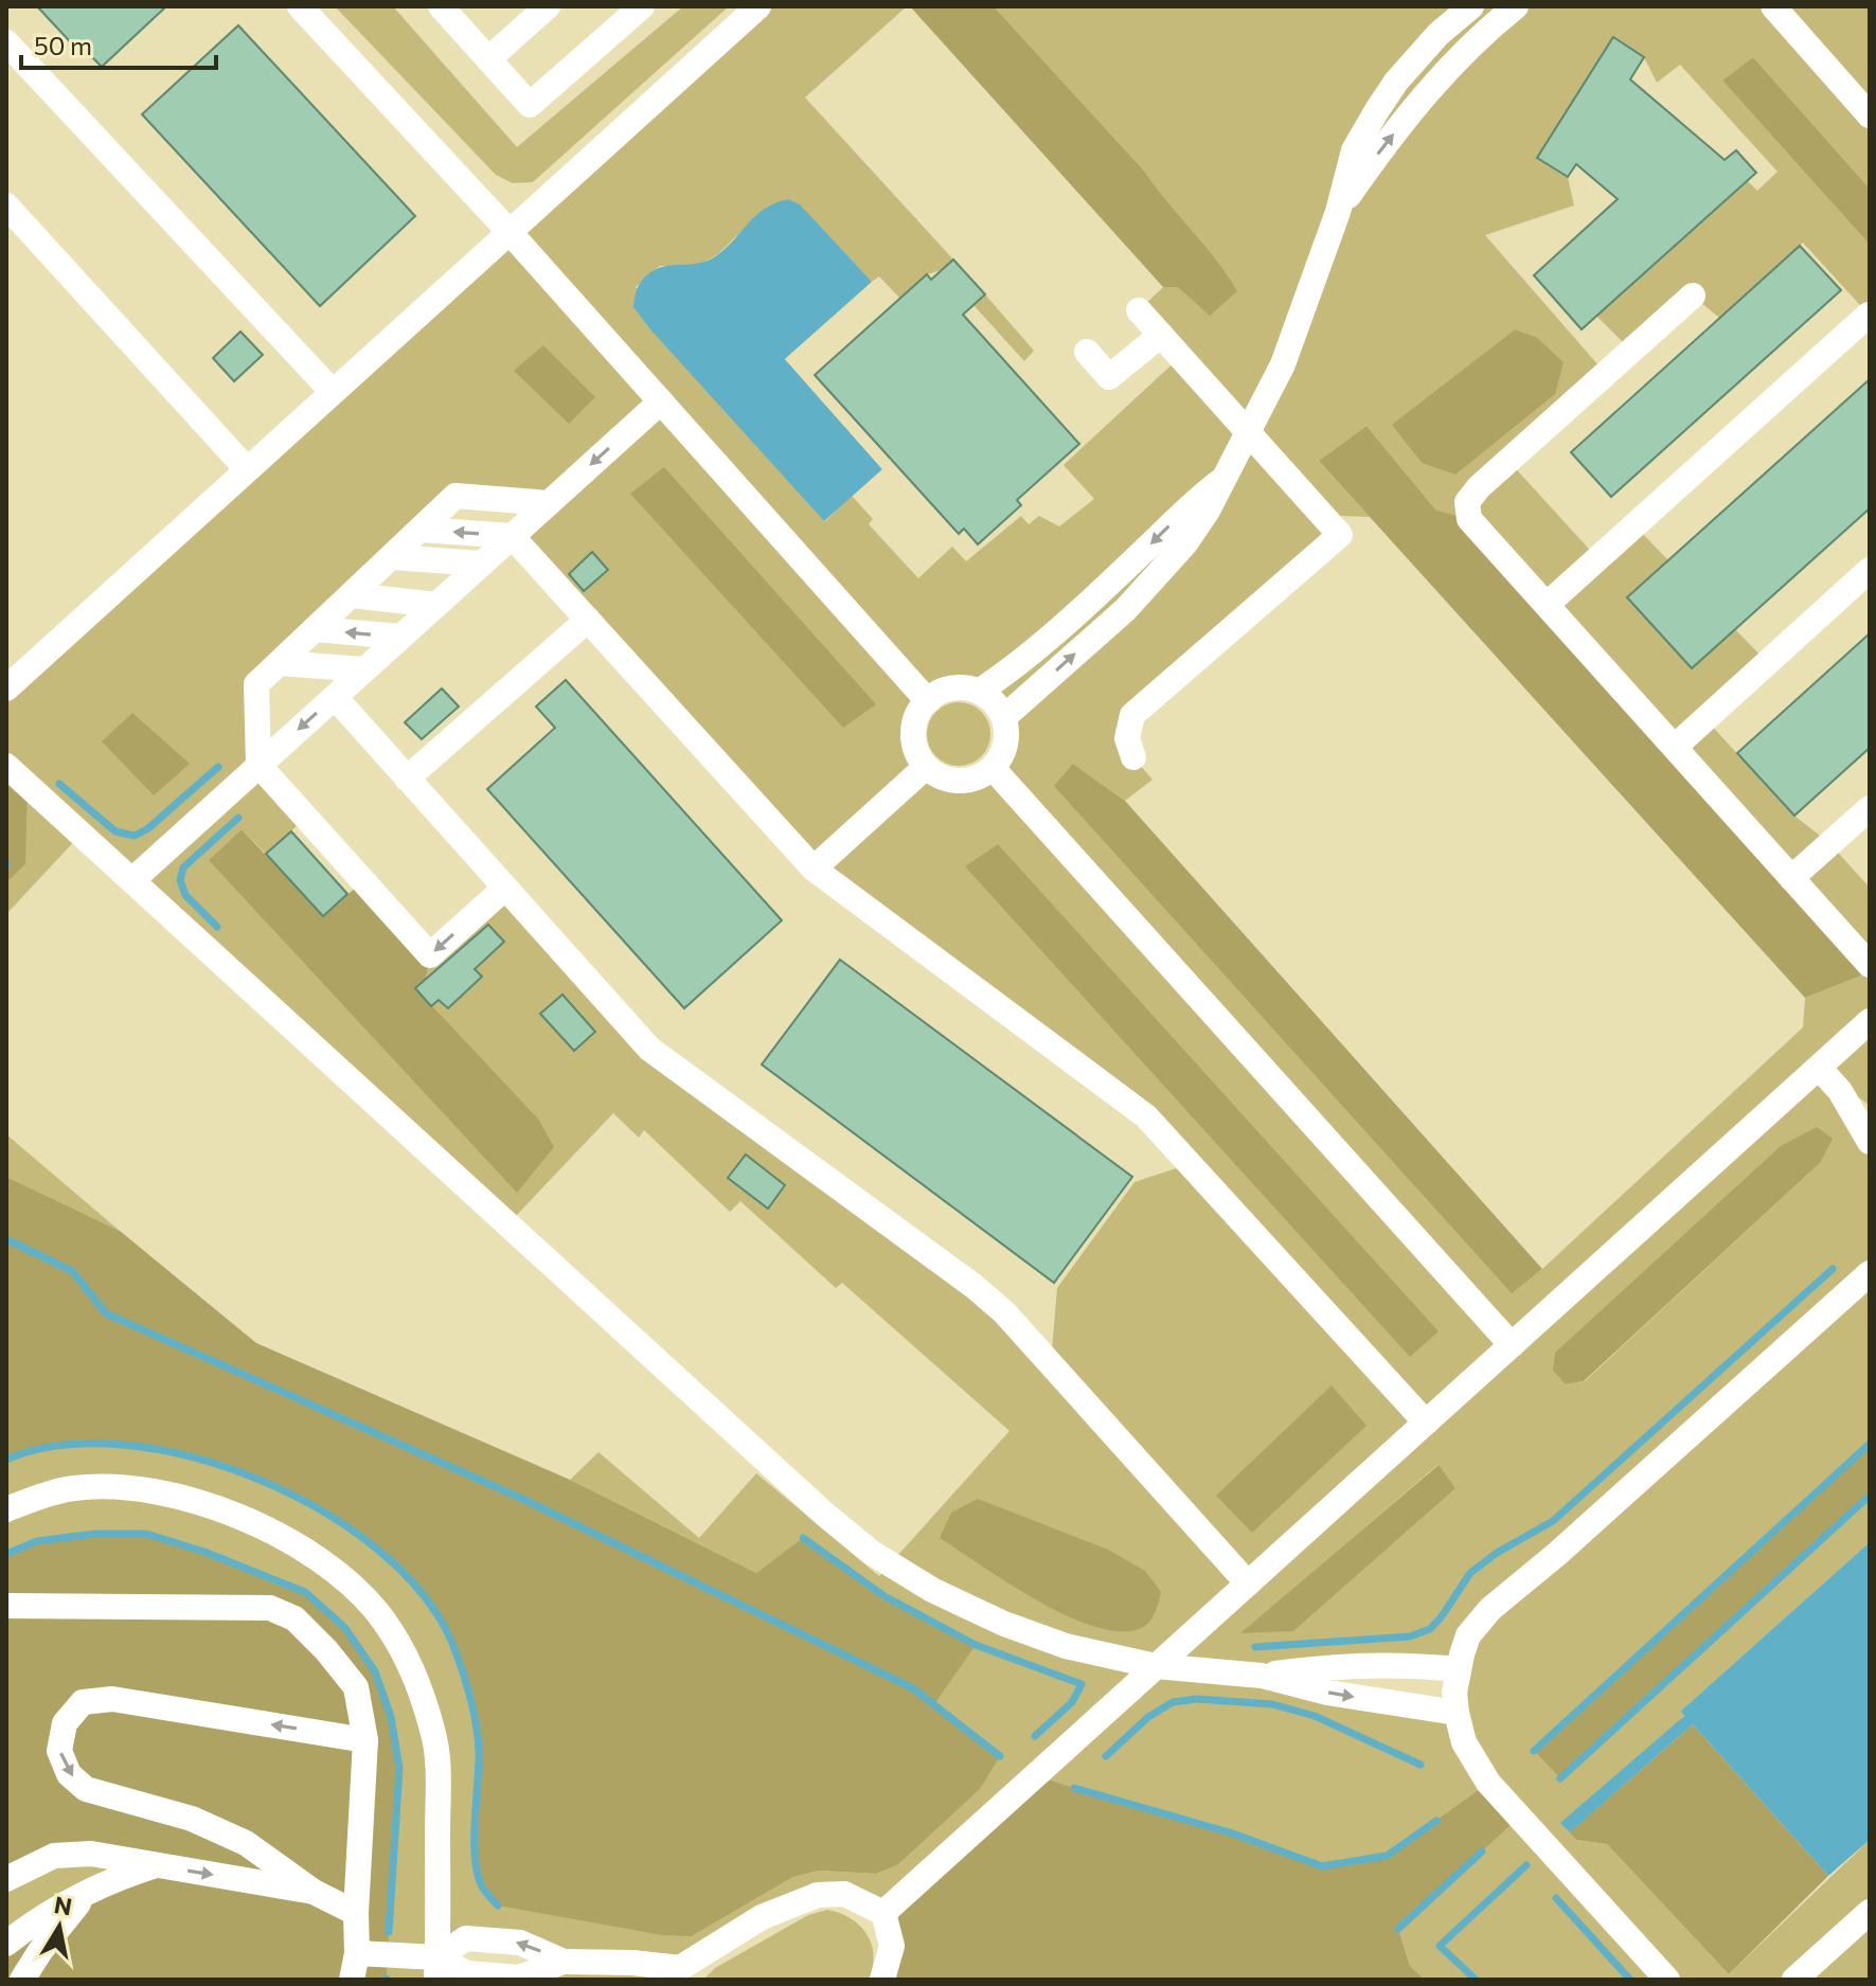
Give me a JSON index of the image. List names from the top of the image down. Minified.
{"scale_bar":"50 m","north":"top"}
